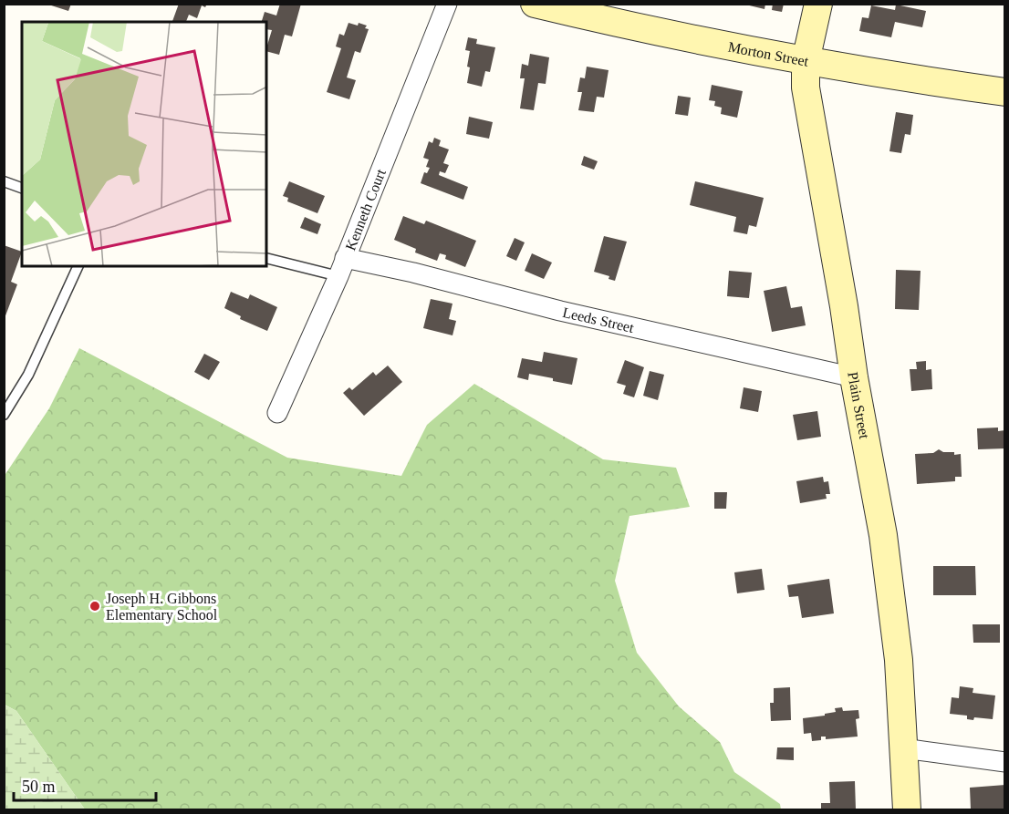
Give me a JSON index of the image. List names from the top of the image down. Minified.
{"streets":{"street":["Morton Street","Kenneth Court","Leeds Street","Plain Street"]},"crossings":[["Morton Street","Plain Street"],["Kenneth Court","Leeds Street"],["Leeds Street","Plain Street"]],"places":["Joseph H. Gibbons Elementary School"],"scale_bar":"50 m"}
